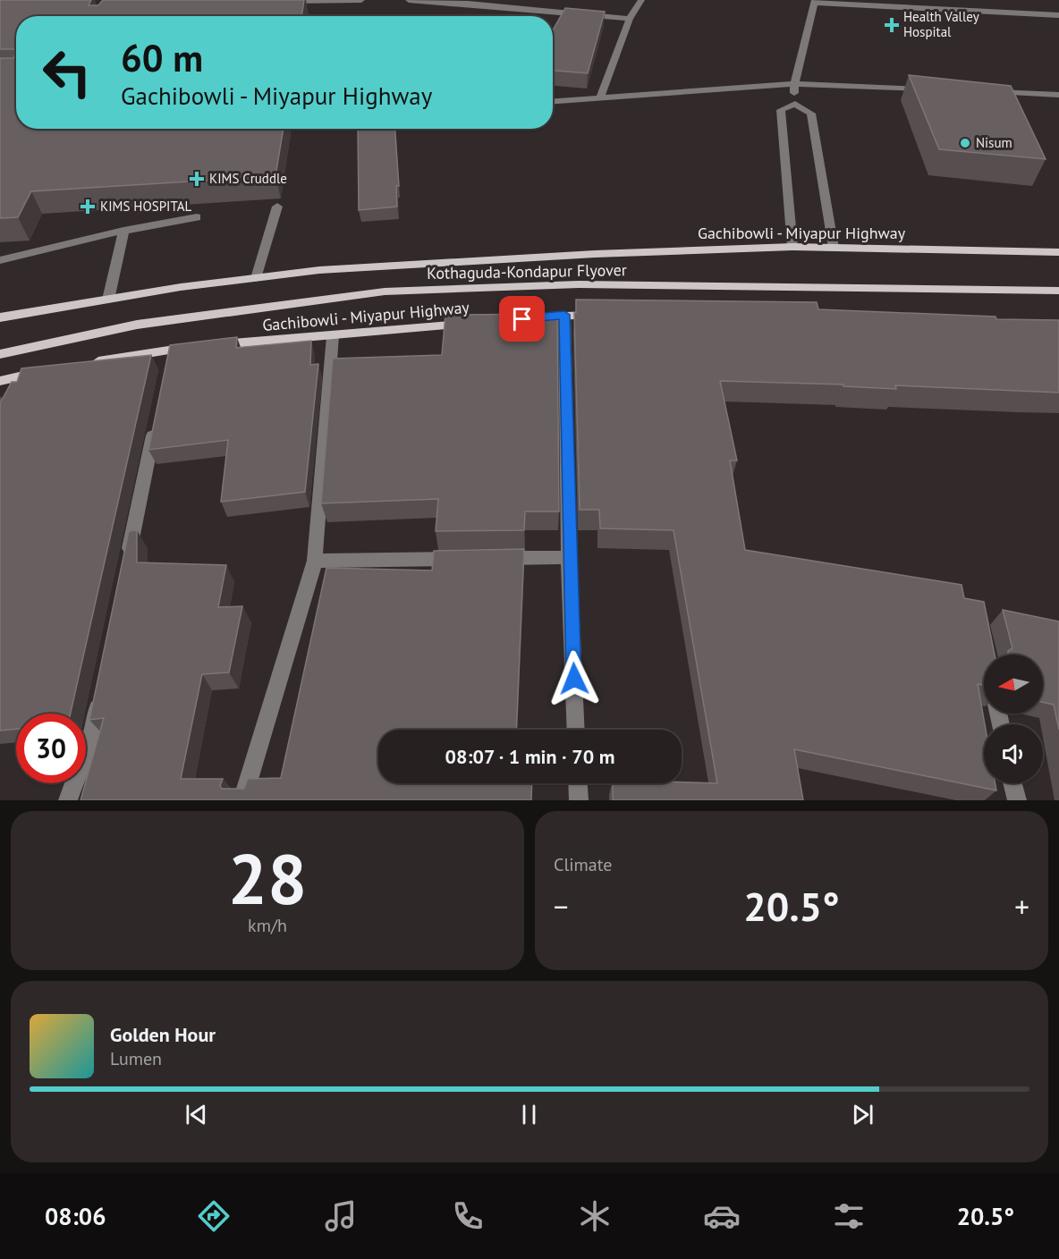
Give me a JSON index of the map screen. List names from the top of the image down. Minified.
{"streets":{"main road":["Gachibowli - Miyapur Highway","Kothaguda-Kondapur Flyover"]},"places":{"health":["Health Valley Hospital","KIMS Cruddle","KIMS HOSPITAL"],"other":["Nisum"]},"north":"left","page":{"turn":["60 m","Gachibowli - Miyapur Highway"],"limit":"30","trip":"08:07 · 1 min · 70 m","tile":[["28","km/h"],"Climate"],"heat":["−","20.5°","+"],"song":["Golden Hour","Lumen"],"tabs":["08:06","20.5°"]}}
